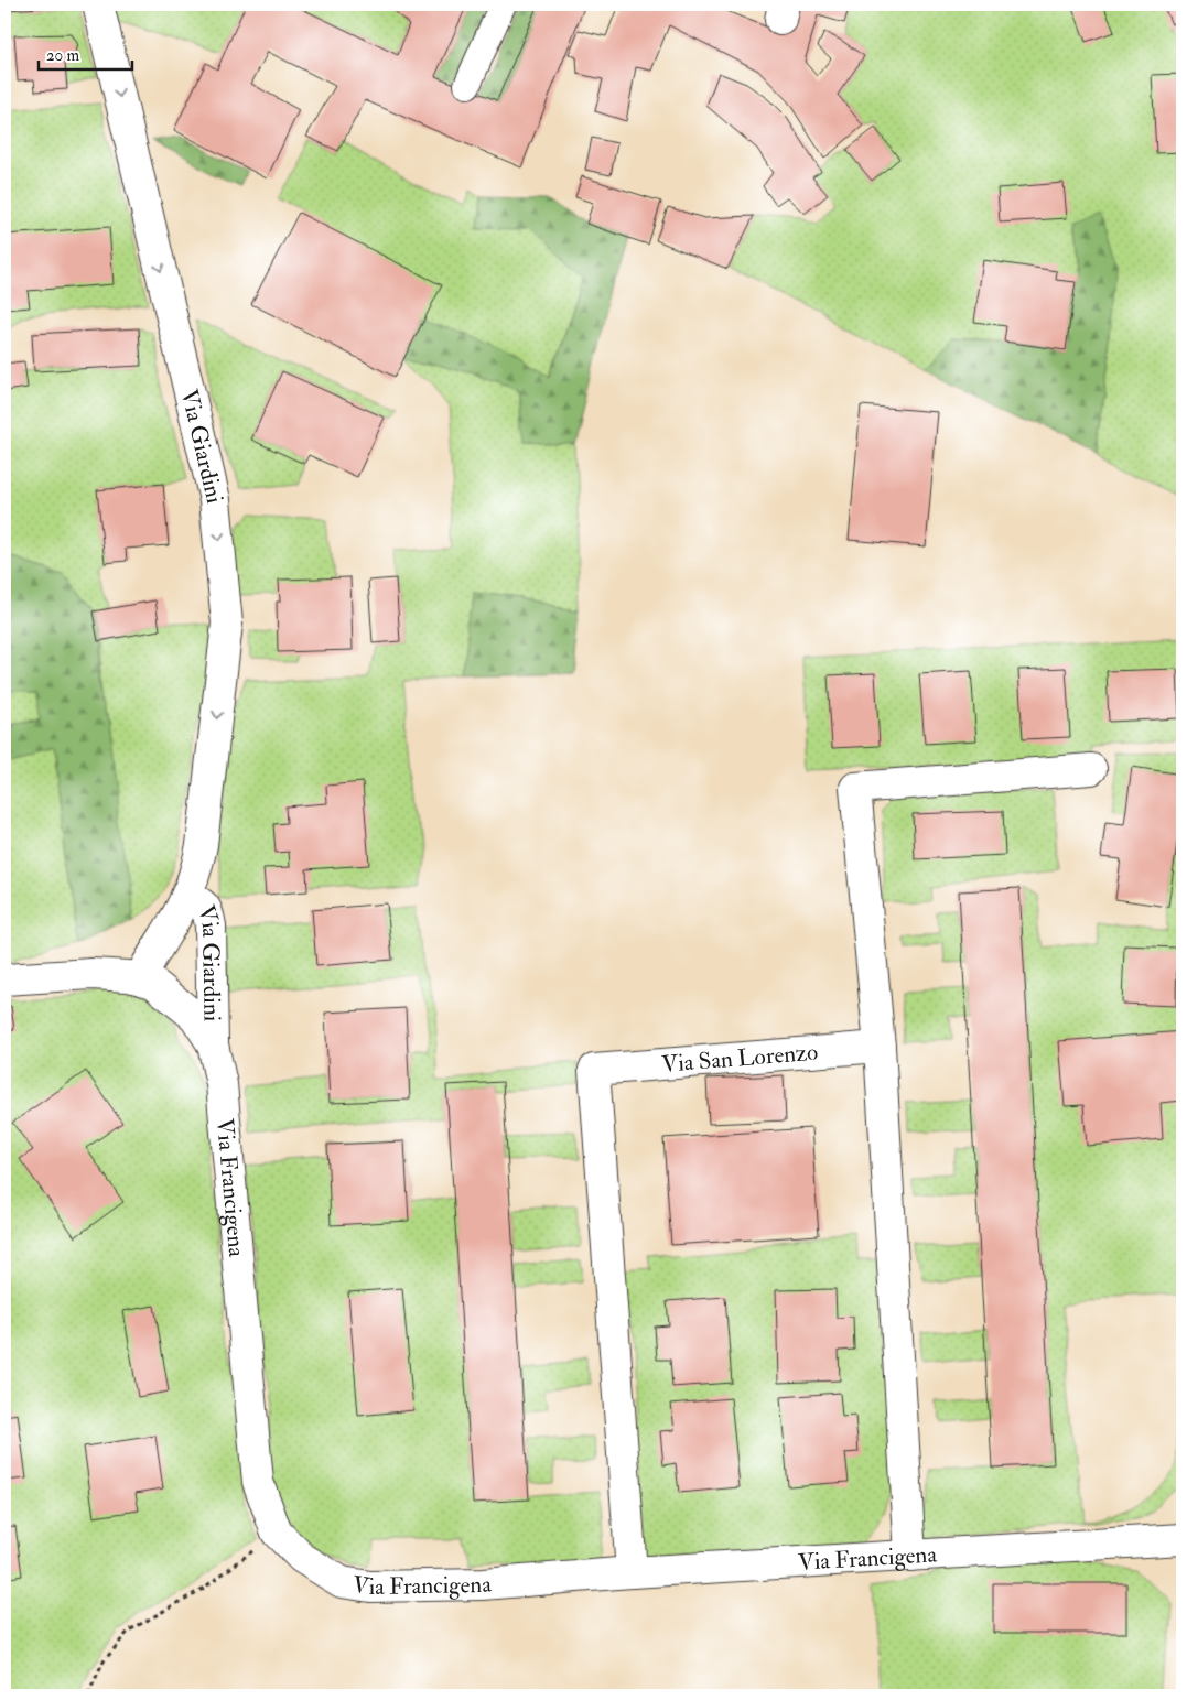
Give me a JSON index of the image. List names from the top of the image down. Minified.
{"streets":{"street":["Via Giardini","Via San Lorenzo","Via Francigena"]},"crossings":[["Via Giardini","Via Francigena"],["Via San Lorenzo","Via Francigena"]],"one_way":["Via Giardini"],"scale_bar":"20 m"}
